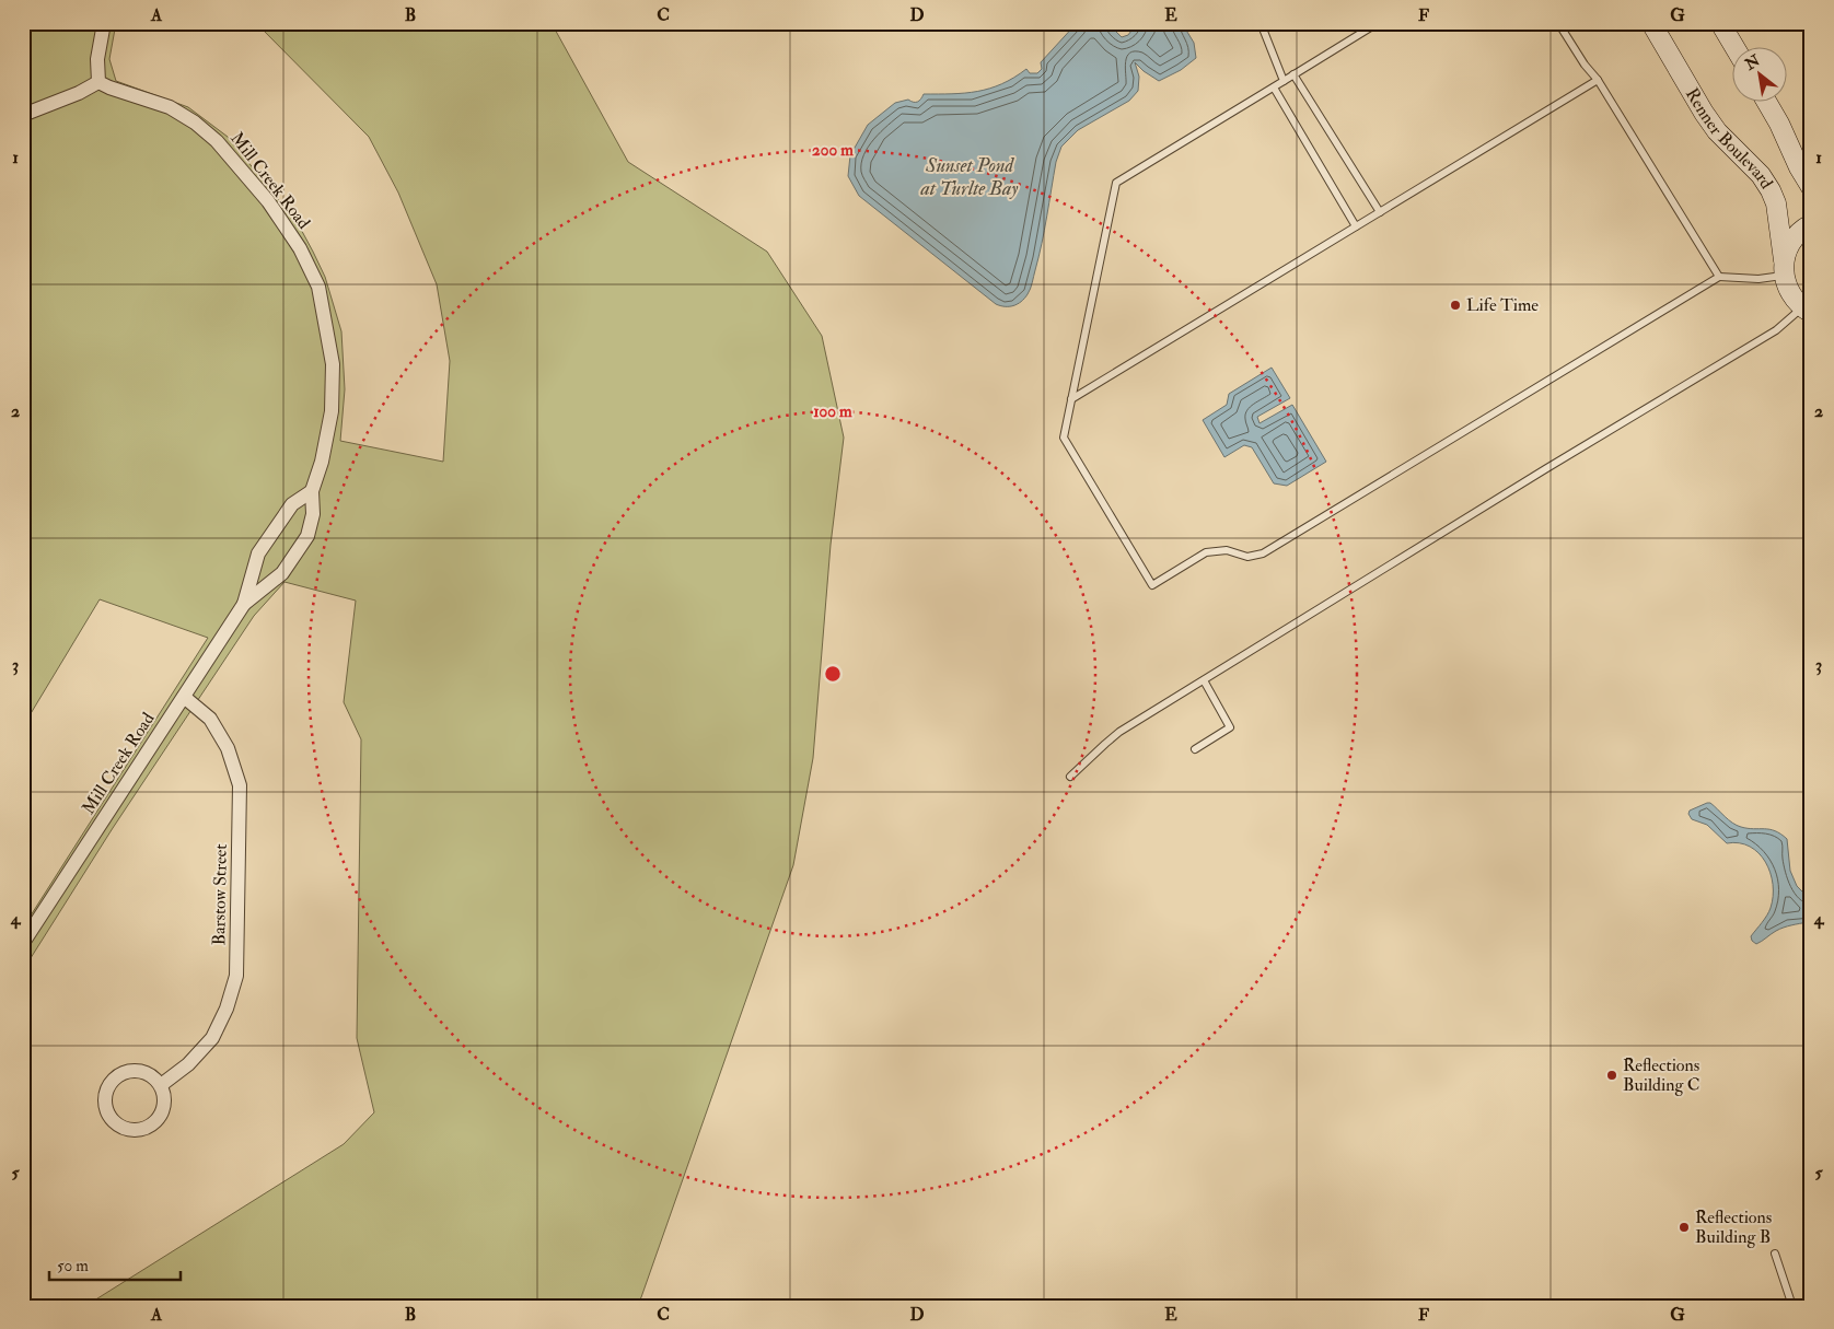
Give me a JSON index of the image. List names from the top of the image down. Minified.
{"streets":{"main road":["Renner Boulevard"],"street":["Mill Creek Road","Barstow Street"]},"crossings":[["Mill Creek Road","Barstow Street"]],"water":["Sunset Pond at Turlte Bay"],"places":["Life Time","Reflections Building C","Reflections Building B"],"scale_bar":"50 m","north":"top left","grid":{"columns":["A","B","C","D","E","F","G"],"rows":["1","2","3","4","5"]},"rings":["200 m","100 m"]}
